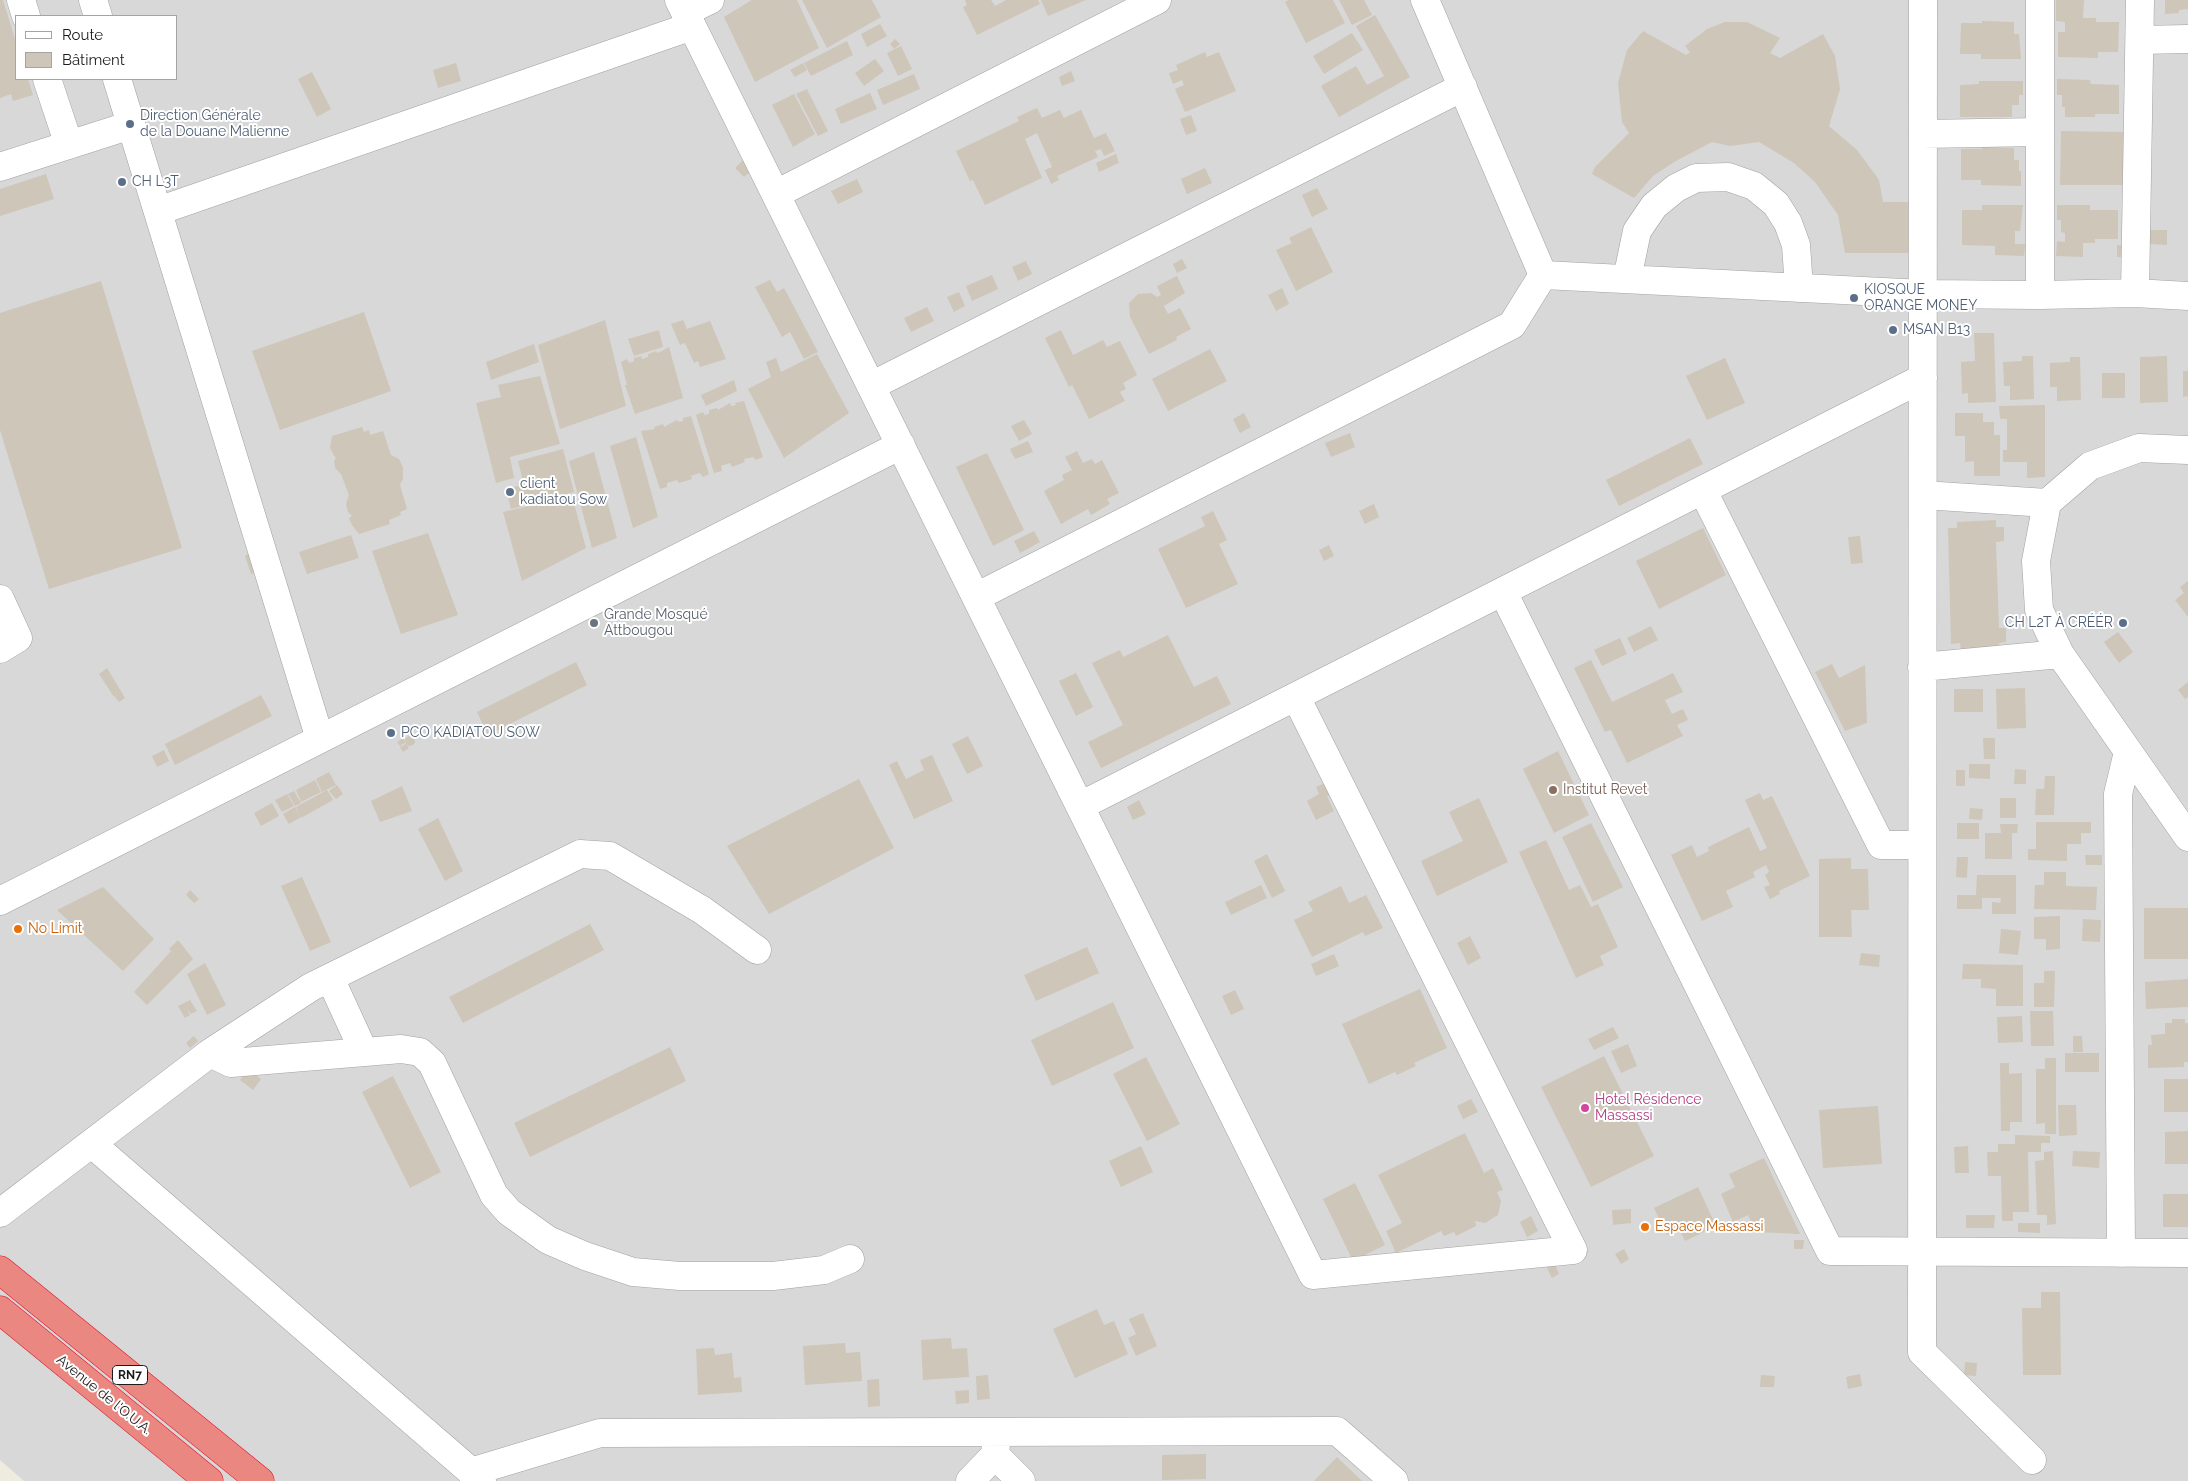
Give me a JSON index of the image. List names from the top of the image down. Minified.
{"streets":{"highway":["RN7","Avenue de l'O.U.A."]},"places":["Direction Générale de la Douane Malienne","CH L3T","KIOSQUE ORANGE MONEY","MSAN B13","client kadiatou Sow","Grande Mosqué Attbougou","CH L2T À CRÉÉR","PCO KADIATOU SOW","Institut Revet","No Limit","Hotel Résidence Massassi","Espace Massassi"],"legend":["Route","Bâtiment"]}
